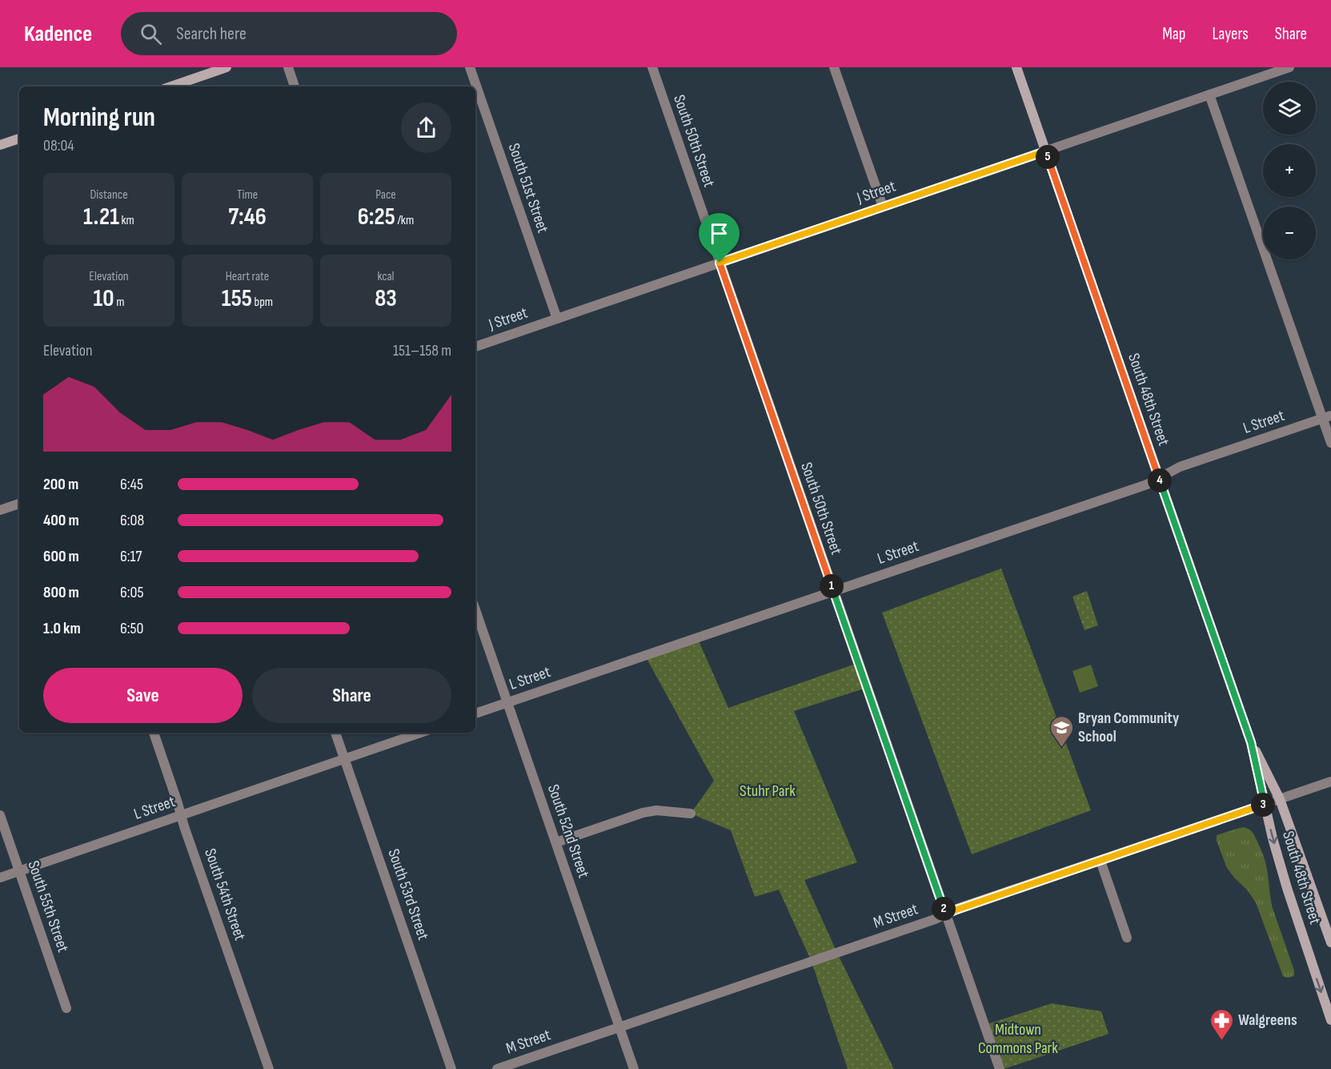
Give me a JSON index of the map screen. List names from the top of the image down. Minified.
{"streets":{"main road":["South 48th Street"],"street":["South 50th Street","South 51st Street","J Street","L Street","South 52nd Street","South 54th Street","South 53rd Street","South 55th Street","M Street"]},"crossings":[["South 50th Street","J Street"],["South 50th Street","L Street"],["South 50th Street","M Street"],["South 51st Street","J Street"],["J Street","South 48th Street"],["South 48th Street","L Street"],["South 48th Street","M Street"],["L Street","South 52nd Street"],["L Street","South 54th Street"],["L Street","South 53rd Street"],["L Street","South 55th Street"],["South 52nd Street","M Street"]],"parks":["Stuhr Park","Midtown Commons Park"],"places":{"school or university":["Bryan Community School"],"pharmacy":["Walgreens"]},"page":{"header":"Kadence","search":"Search here","nav":["Map","Layers","Share"],"map_buttons":["+","−"],"heading":["Morning run","08:04"],"pins":["5","4","1","3","2"],"stats":[["Distance","1.21 km"],["Time","7:46"],["Pace","6:25 /km"],["Elevation","10 m"],["Heart rate","155 bpm"],["kcal","83"]],"chart":["Elevation","151–158 m"],"list":[{"name":"200 m","note":"6:45"},{"name":"400 m","note":"6:08"},{"name":"600 m","note":"6:17"},{"name":"800 m","note":"6:05"},{"name":"1.0 km","note":"6:50"}],"buttons":["Save","Share"]}}
